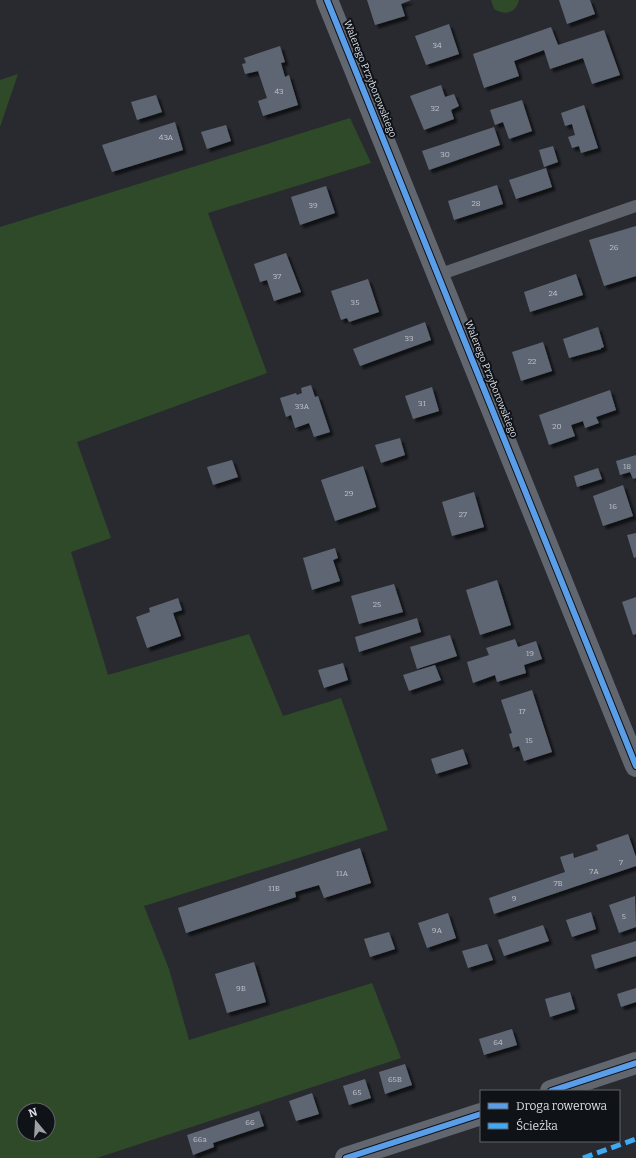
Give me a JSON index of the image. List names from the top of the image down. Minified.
{"streets":{"street":["Walerego Przyborowskiego"]},"house_numbers":["34","43","32","43A","30","28","39","26","37","24","35","33","22","31","33A","20","18","29","16","27","25","19","17","15","7","7A","11A","7B","11B","9","5","9A","9B","64","65B","65","66","66a"],"legend":["Droga rowerowa","Ścieżka"],"north":"top"}
